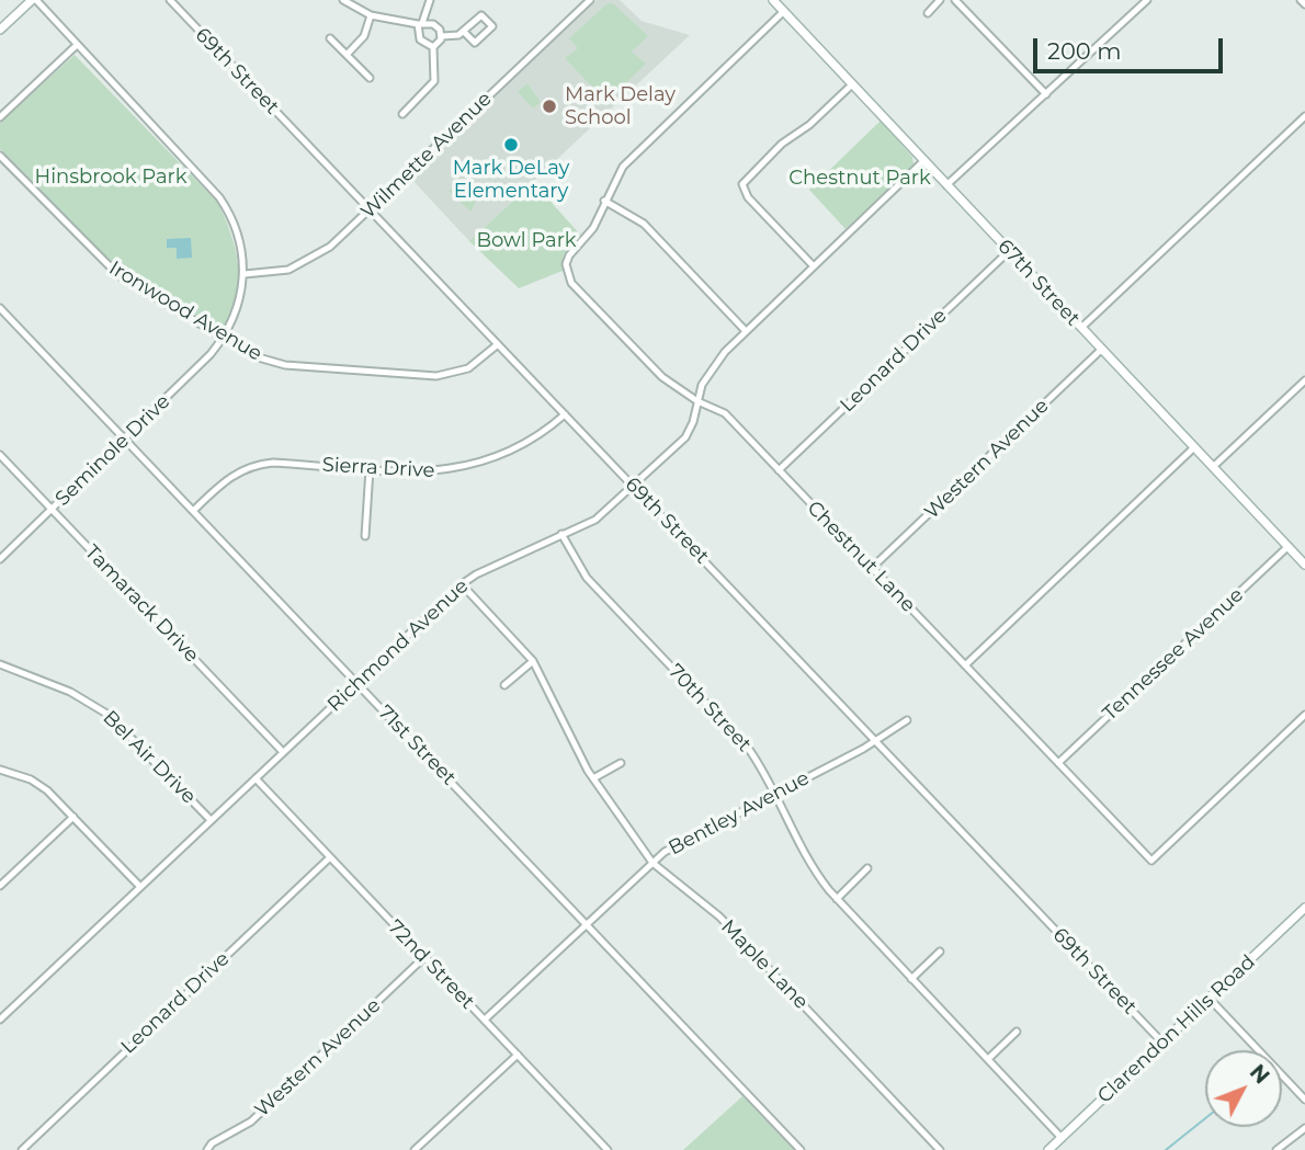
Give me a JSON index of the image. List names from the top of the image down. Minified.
{"streets":{"street":["69th Street","Wilmette Avenue","67th Street","Ironwood Avenue","Leonard Drive","Seminole Drive","Western Avenue","Sierra Drive","Chestnut Lane","Tamarack Drive","Richmond Avenue","Tennessee Avenue","70th Street","71st Street","Bel Air Drive","Bentley Avenue","72nd Street","Maple Lane","Clarendon Hills Road"]},"crossings":[["69th Street","Wilmette Avenue"],["69th Street","Ironwood Avenue"],["69th Street","Sierra Drive"],["69th Street","Richmond Avenue"],["69th Street","Bentley Avenue"],["69th Street","Clarendon Hills Road"],["67th Street","Leonard Drive"],["67th Street","Western Avenue"],["67th Street","Richmond Avenue"],["67th Street","Tennessee Avenue"],["Ironwood Avenue","Seminole Drive"],["Leonard Drive","Chestnut Lane"],["Leonard Drive","72nd Street"],["Seminole Drive","Tamarack Drive"],["Seminole Drive","71st Street"],["Western Avenue","Chestnut Lane"],["Western Avenue","72nd Street"],["Sierra Drive","71st Street"],["Chestnut Lane","Richmond Avenue"],["Chestnut Lane","Tennessee Avenue"],["Tamarack Drive","Richmond Avenue"],["Richmond Avenue","70th Street"],["Richmond Avenue","71st Street"],["Richmond Avenue","Bel Air Drive"],["Richmond Avenue","72nd Street"],["Richmond Avenue","Maple Lane"],["70th Street","Bentley Avenue"],["70th Street","Clarendon Hills Road"],["71st Street","Bentley Avenue"],["Bentley Avenue","72nd Street"],["Bentley Avenue","Maple Lane"]],"parks":["Hinsbrook Park","Chestnut Park","Bowl Park"],"places":["Mark Delay School","Mark DeLay Elementary"],"scale_bar":"200 m","north":"top right"}
